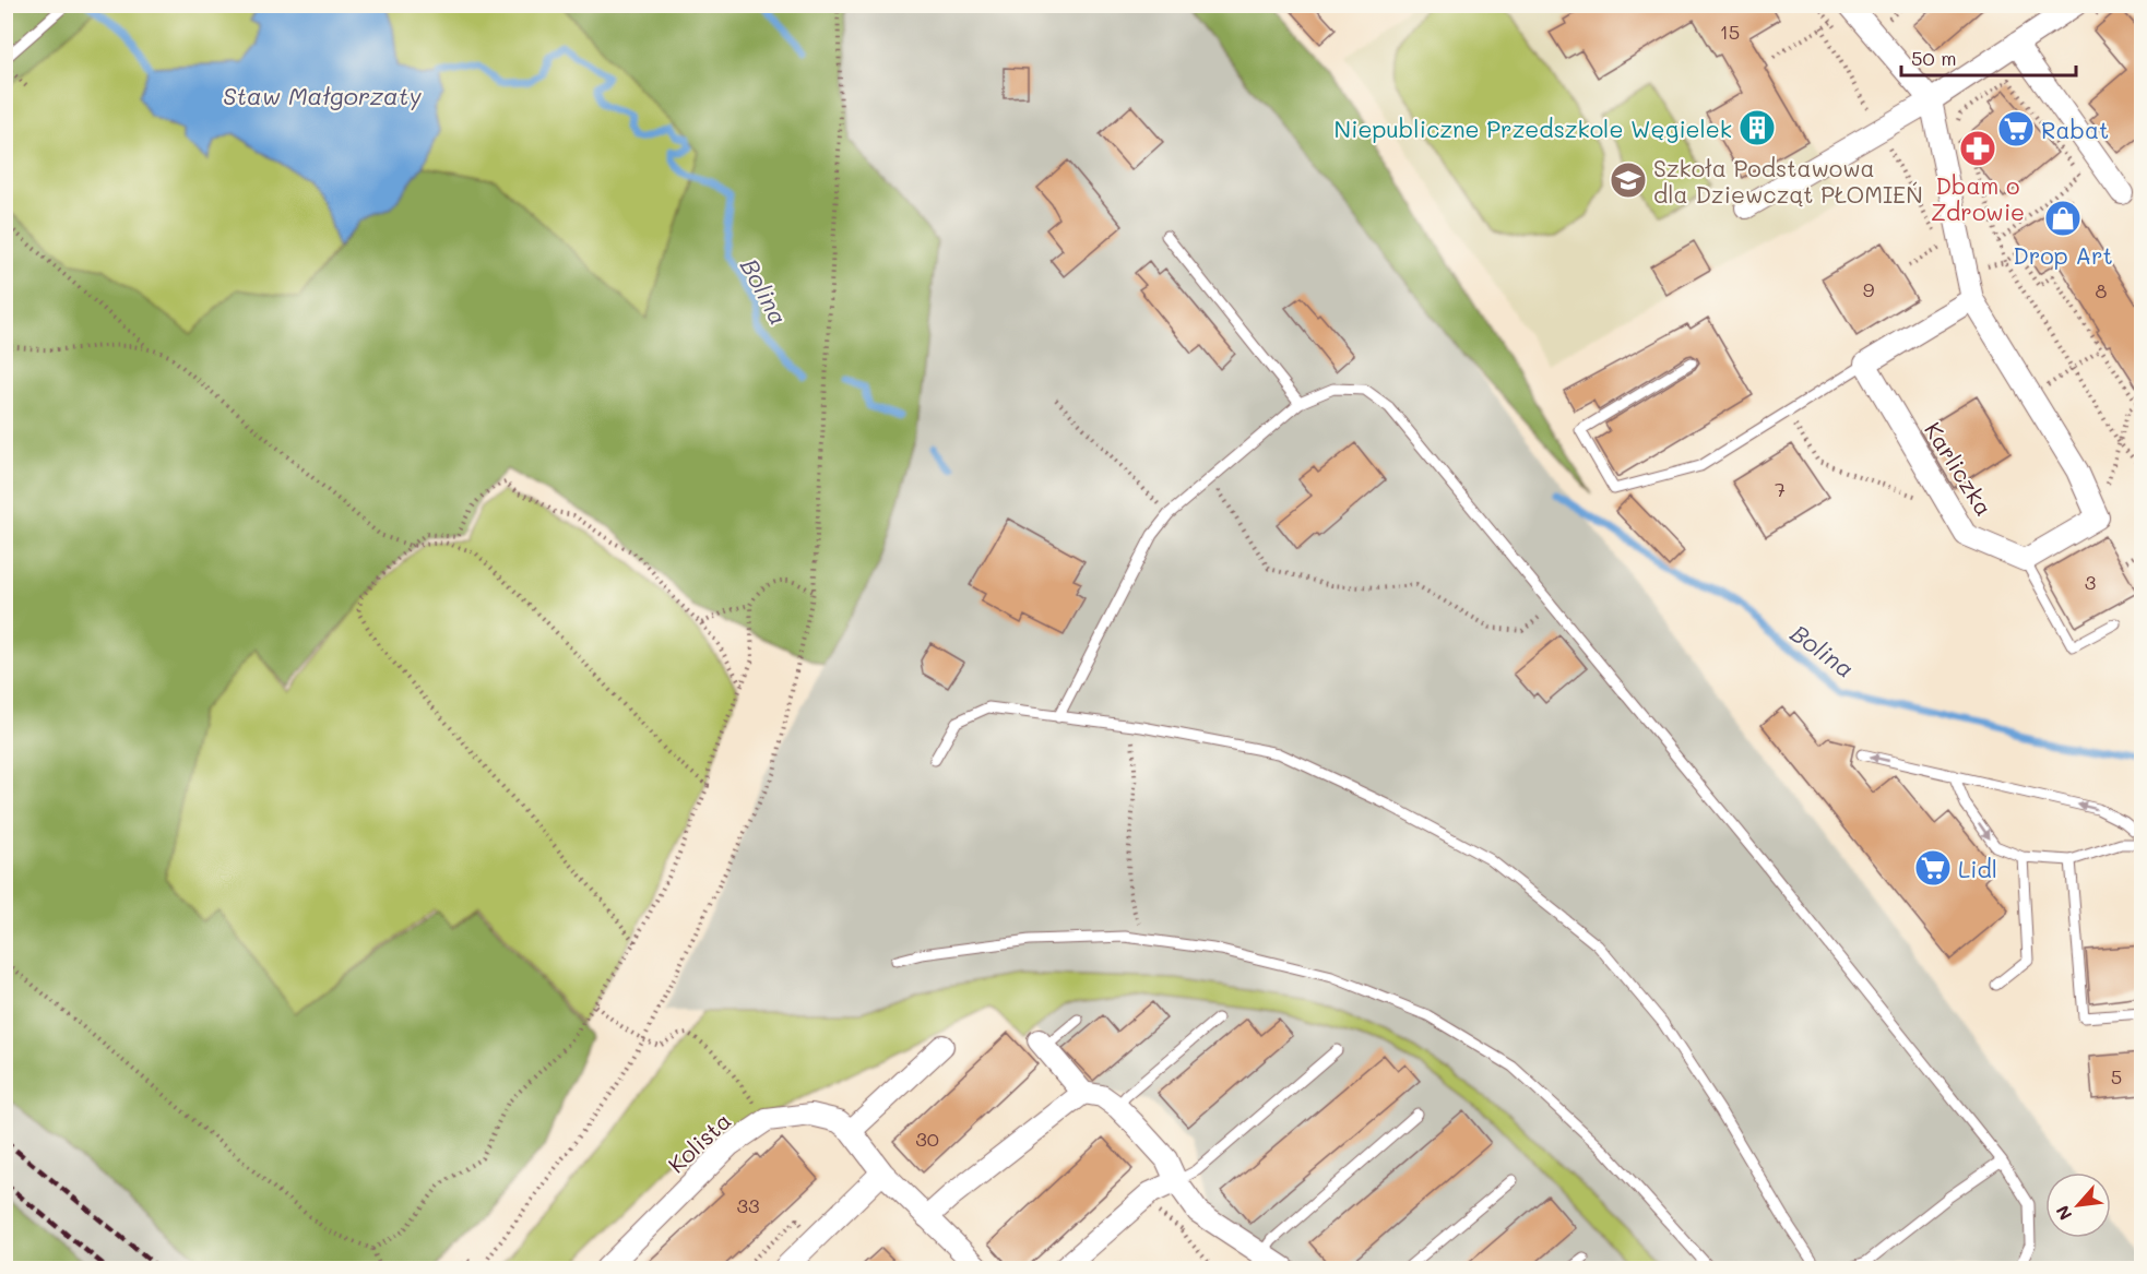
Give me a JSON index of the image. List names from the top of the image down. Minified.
{"streets":{"street":["Karliczka","Kolista"]},"water":["Staw Małgorzaty","Bolina"],"places":{"building":["Niepubliczne Przedszkole Węgielek"],"supermarket":["Rabat","Lidl"],"pharmacy":["Dbam o Zdrowie"],"school or university":["Szkoła Podstawowa dla Dziewcząt PŁOMIEŃ"],"shop":["Drop Art"]},"house_numbers":["15","9","8","7","3","5","30","33"],"scale_bar":"50 m","north":"bottom left"}
